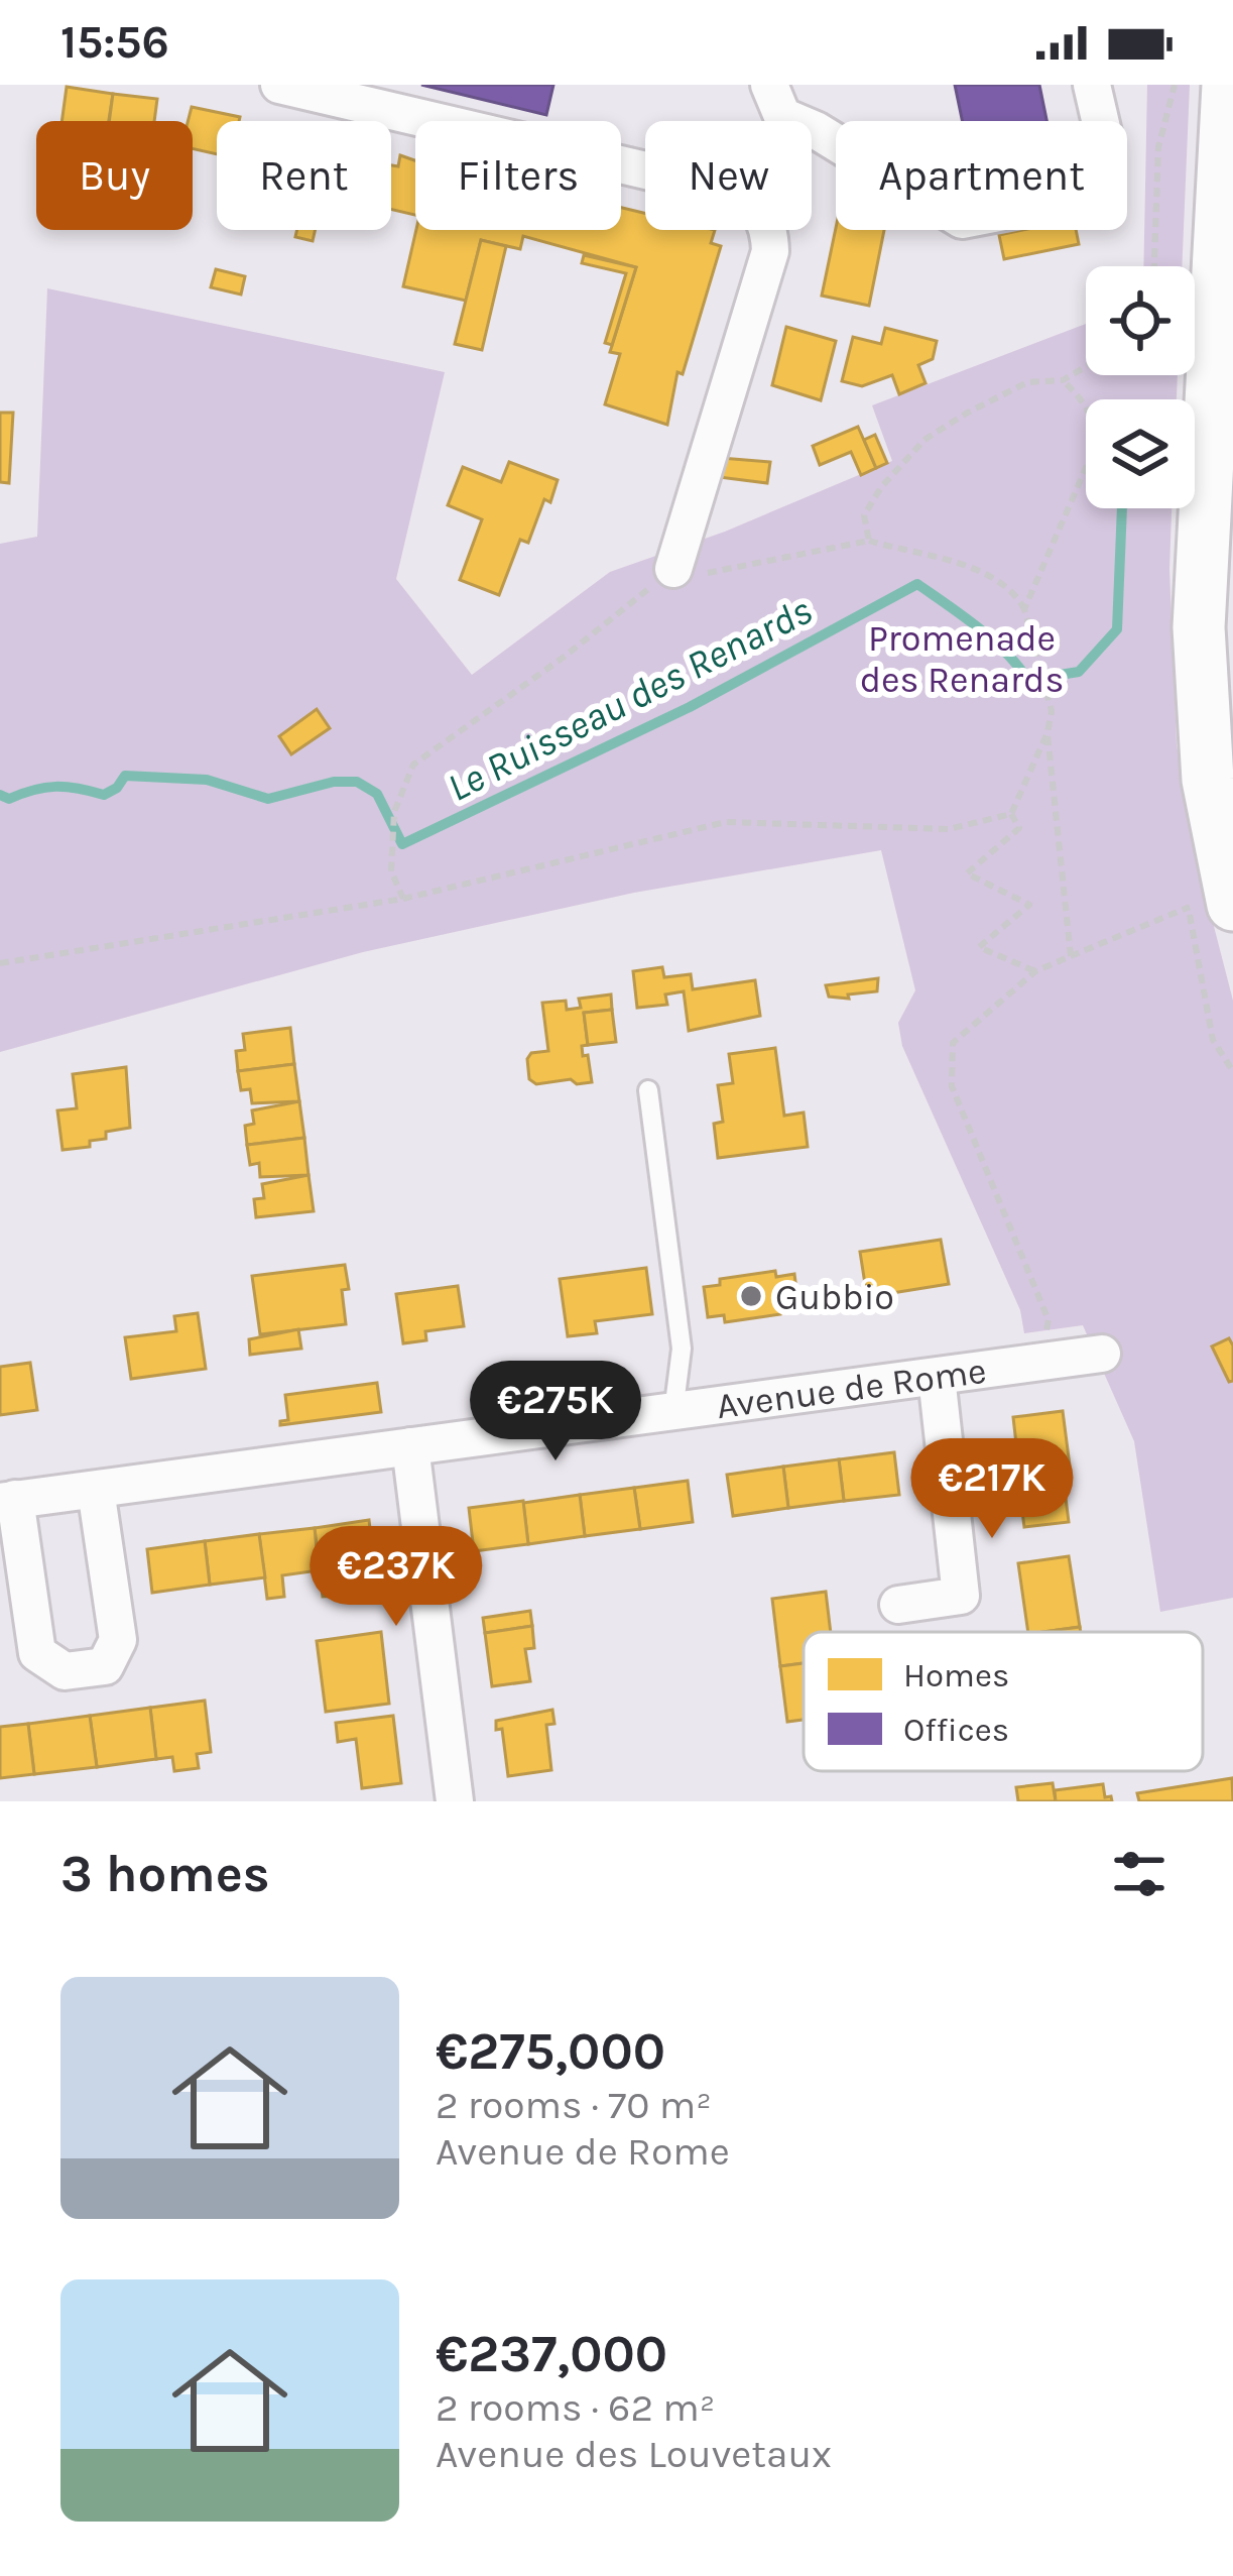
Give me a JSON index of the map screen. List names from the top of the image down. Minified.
{"streets":{"street":["Avenue de Rome"]},"water":["Le Ruisseau des Renards"],"parks":["Promenade des Renards"],"places":["Gubbio"],"legend":["Homes","Offices"],"page":{"status":"15:56","chip":["Buy","Rent","Filters","New","Apartment"],"price":["€275K","€217K","€237K"],"heading":"3 homes","list":[{"name":"€275,000","note":"2 rooms · 70 m² · Avenue de Rome"},{"name":"€237,000","note":"2 rooms · 62 m² · Avenue des Louvetaux"}]}}
